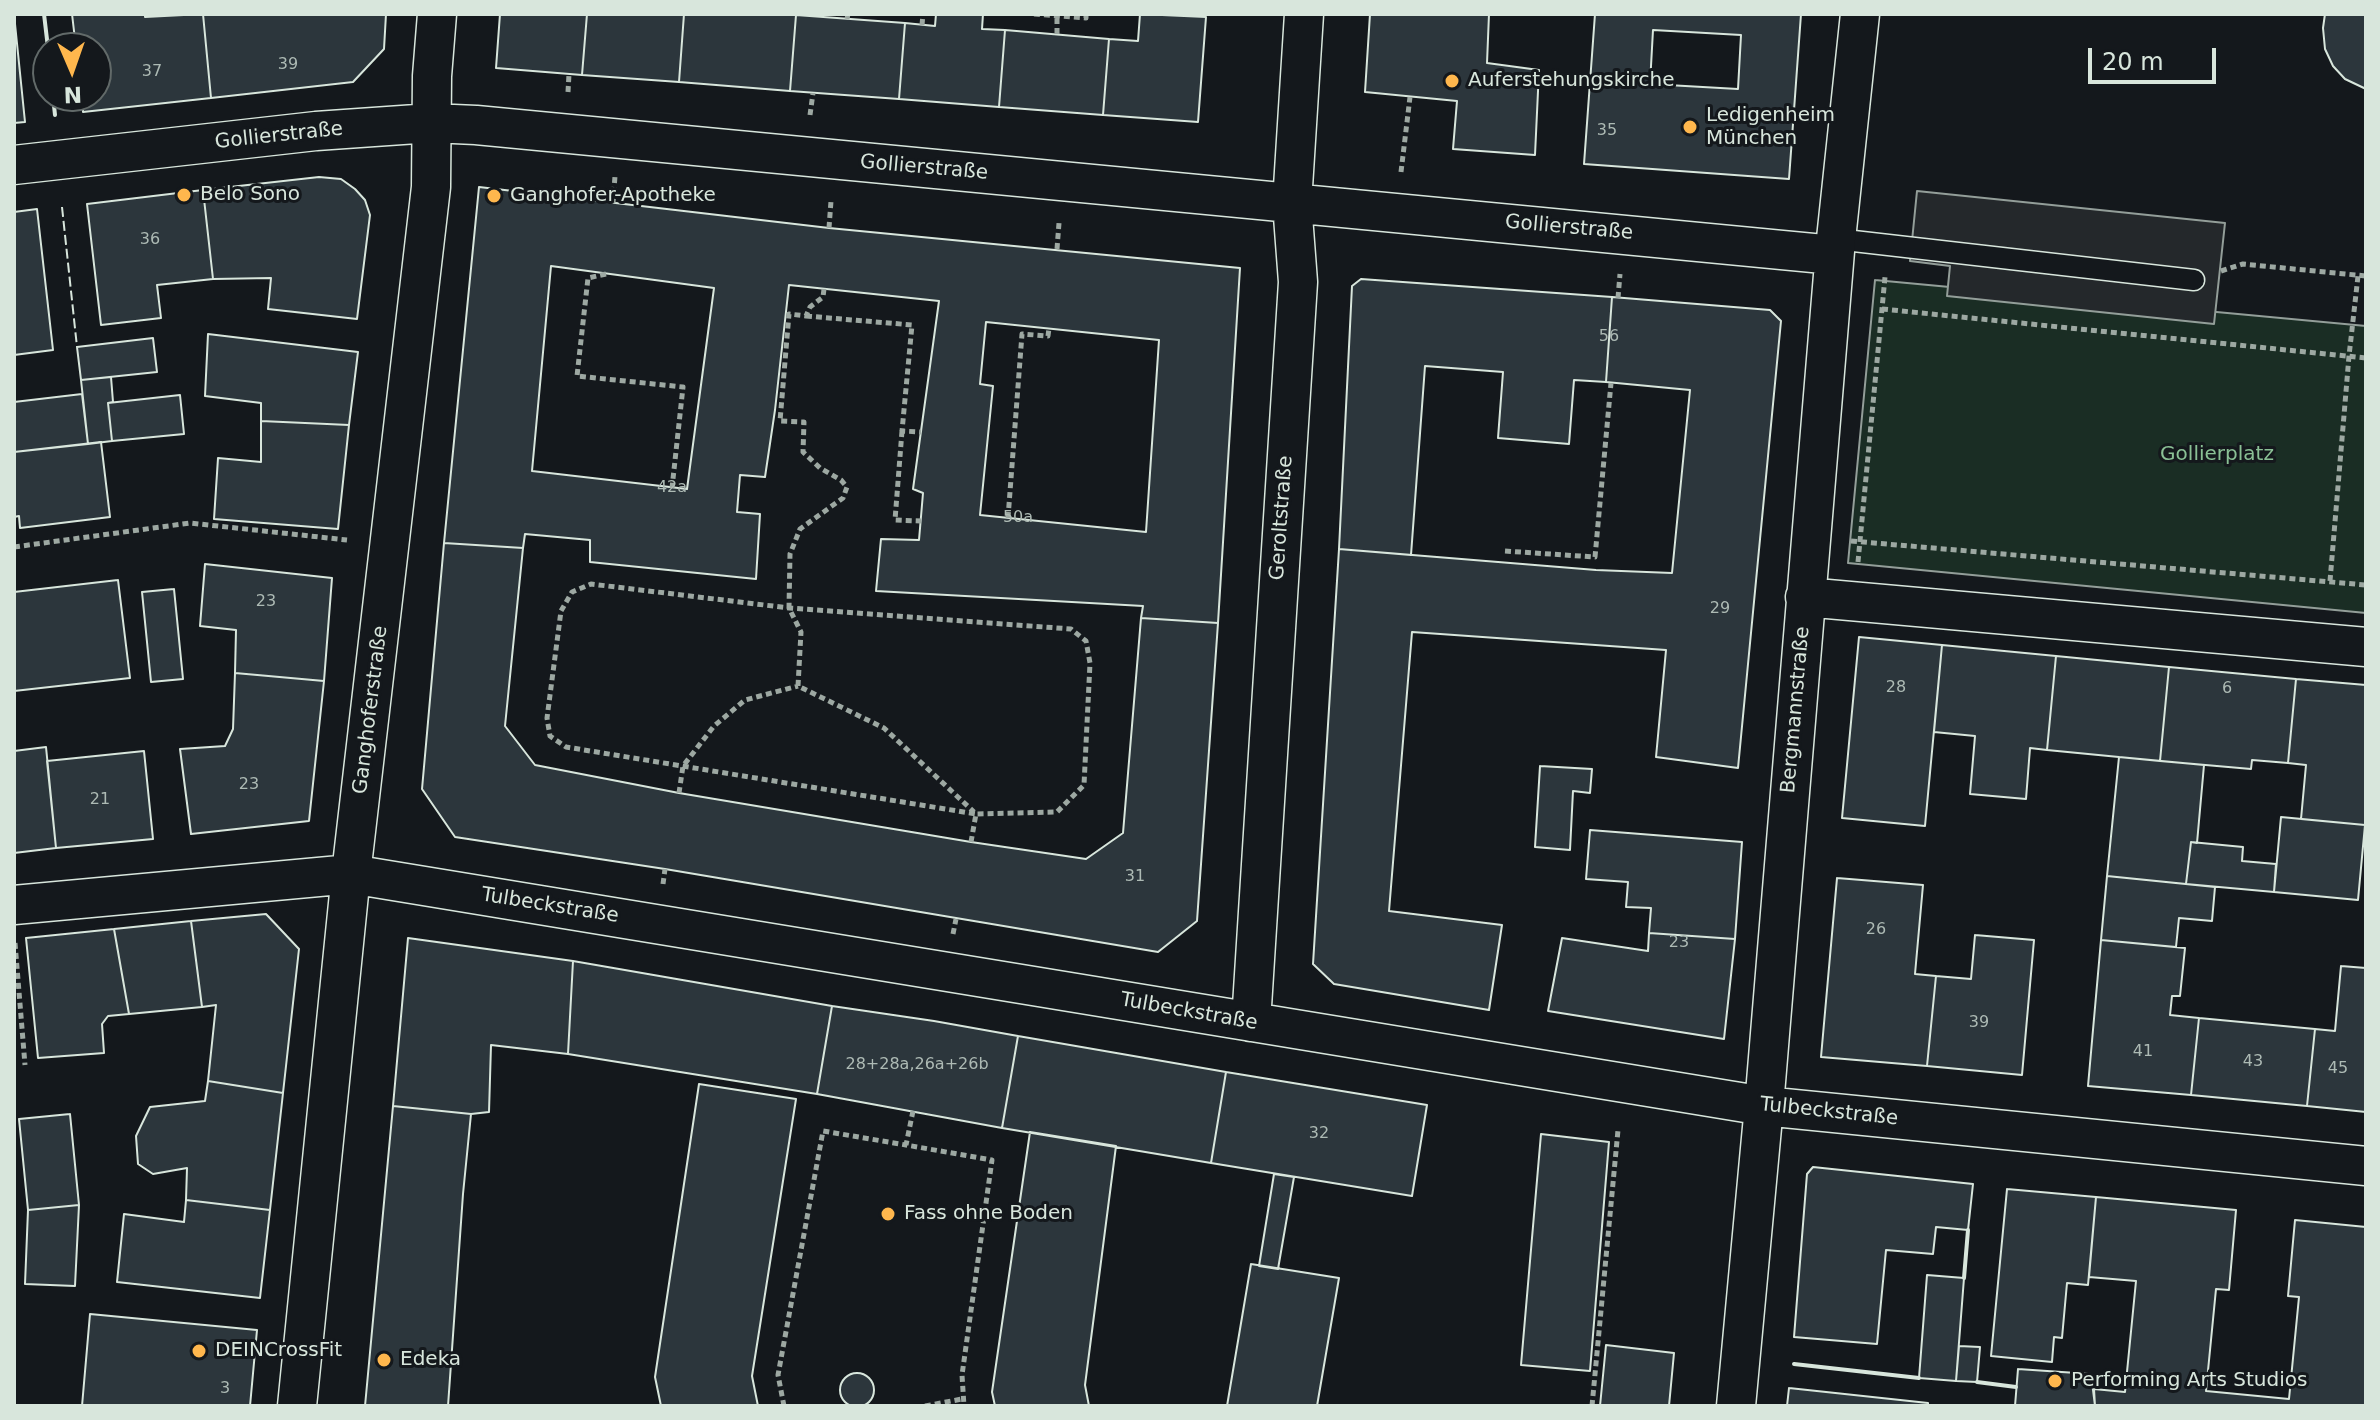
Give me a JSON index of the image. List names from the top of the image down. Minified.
{"streets":{"street":["Gollierstraße","Geroltstraße","Ganghoferstraße","Bergmannstraße","Tulbeckstraße"]},"crossings":[["Gollierstraße","Geroltstraße"],["Gollierstraße","Ganghoferstraße"],["Gollierstraße","Bergmannstraße"],["Geroltstraße","Tulbeckstraße"],["Ganghoferstraße","Tulbeckstraße"],["Bergmannstraße","Tulbeckstraße"]],"parks":["Gollierplatz"],"places":["Auferstehungskirche","Ledigenheim München","Belo Sono","Ganghofer-Apotheke","Fass ohne Boden","DEINCrossFit","Edeka","Performing Arts Studios"],"house_numbers":["39","37","35","36","56","42a","50a","23","29","28","6","23","21","31","26","23","39","41","43","28+28a,26a+26b","45","32","3"],"scale_bar":"20 m","north":"bottom"}
